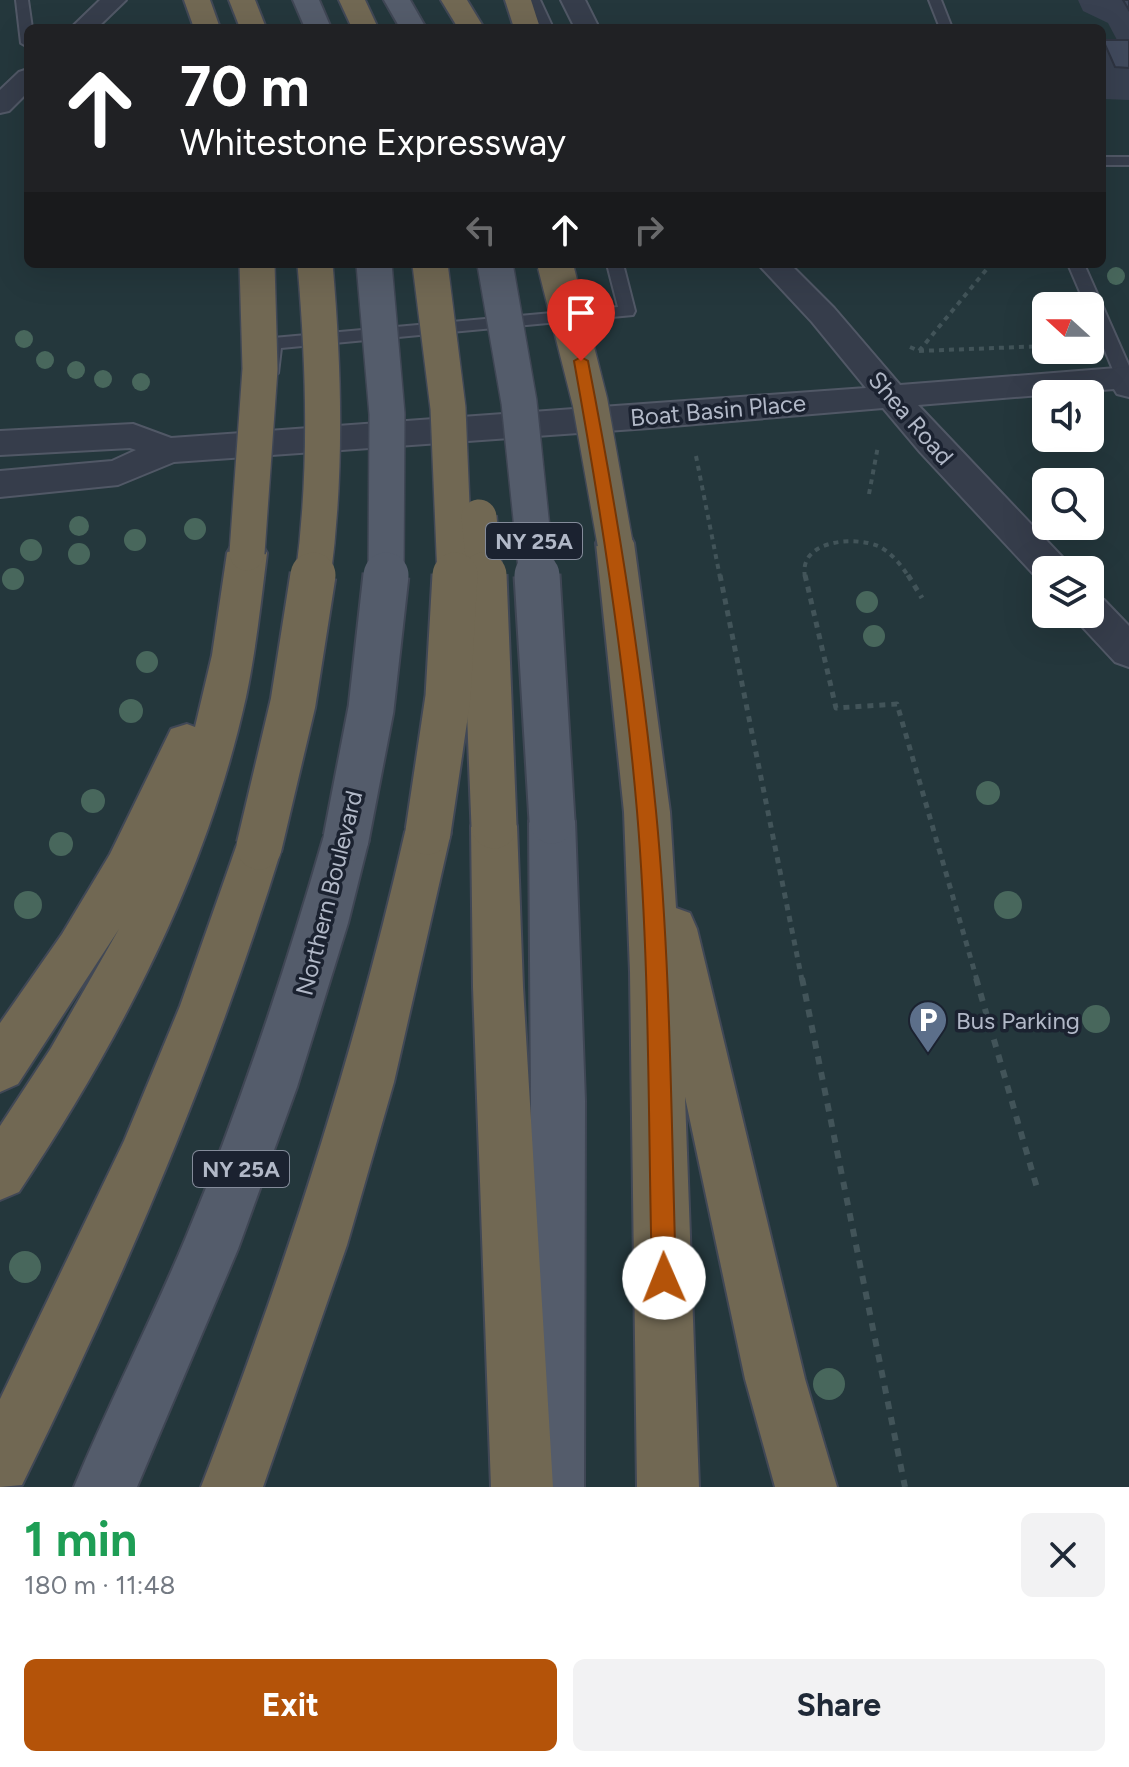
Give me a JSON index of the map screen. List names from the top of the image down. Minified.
{"streets":{"main road":["NY 25A","Northern Boulevard"],"street":["Boat Basin Place","Shea Road"]},"crossings":[["Boat Basin Place","Shea Road"]],"places":{"parking":["Bus Parking"]},"north":"left","page":{"turn":["70 m","Whitestone Expressway"],"heading":["1 min","180 m · 11:48"],"buttons":["Exit","Share"]}}
